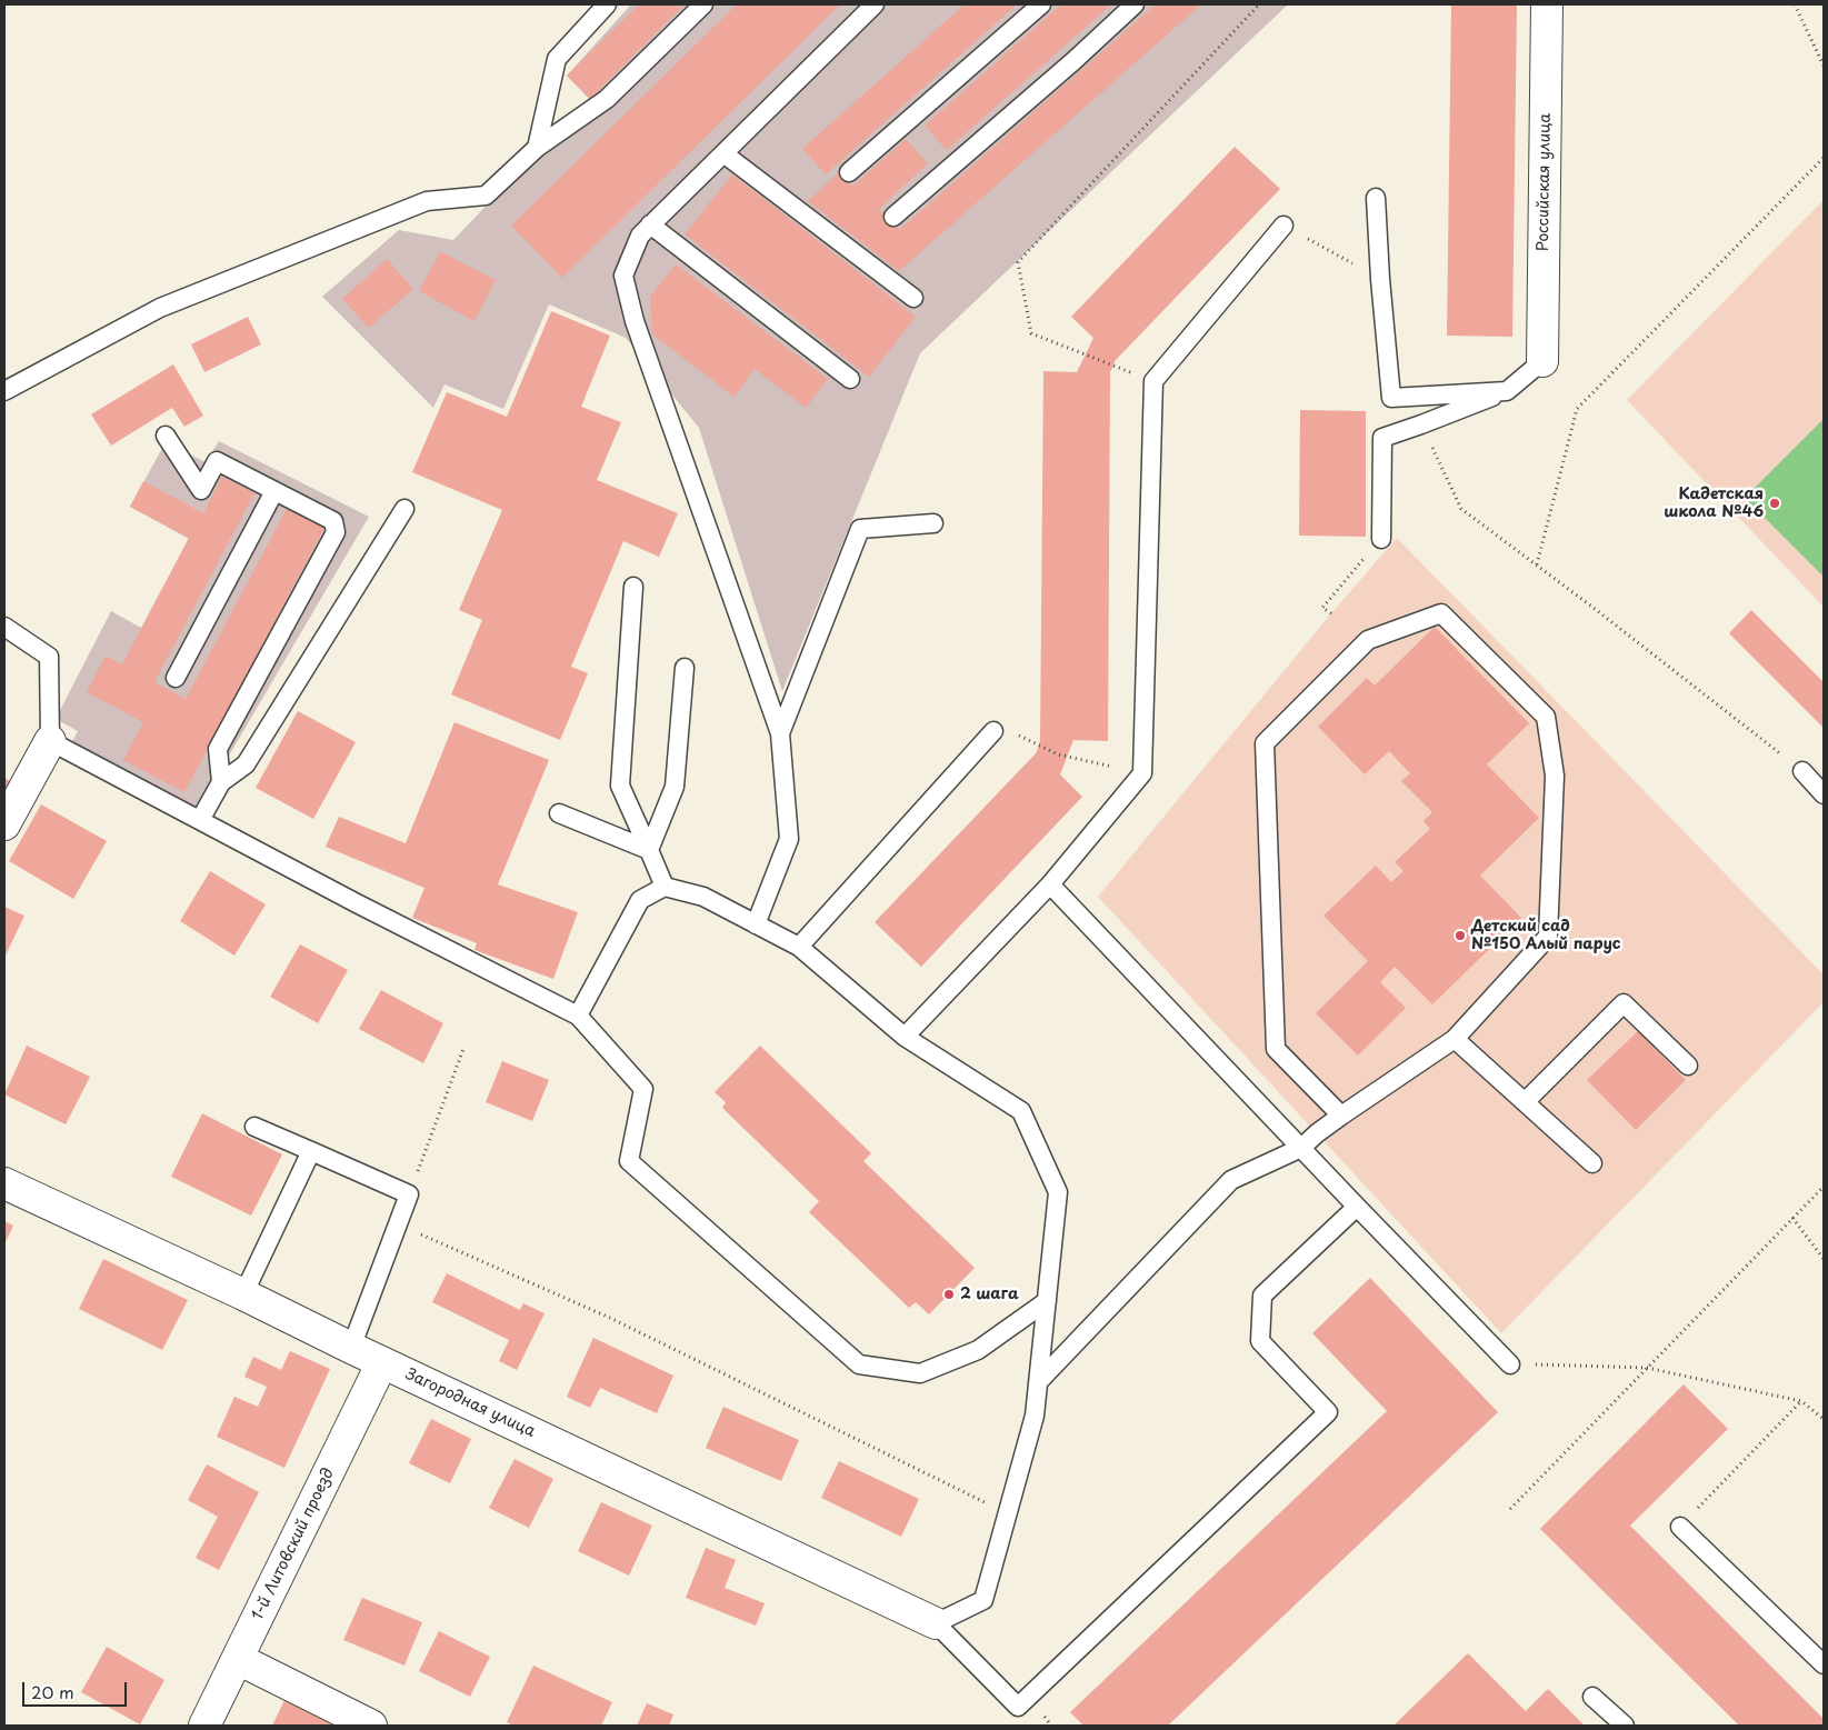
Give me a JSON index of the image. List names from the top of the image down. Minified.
{"streets":{"street":["Российская улица","Загородная улица","1-й Литовский проезд"]},"crossings":[["Загородная улица","1-й Литовский проезд"]],"places":["Кадетская школа №46","Детский сад №150 Алый парус","2 шага"],"scale_bar":"20 m"}
